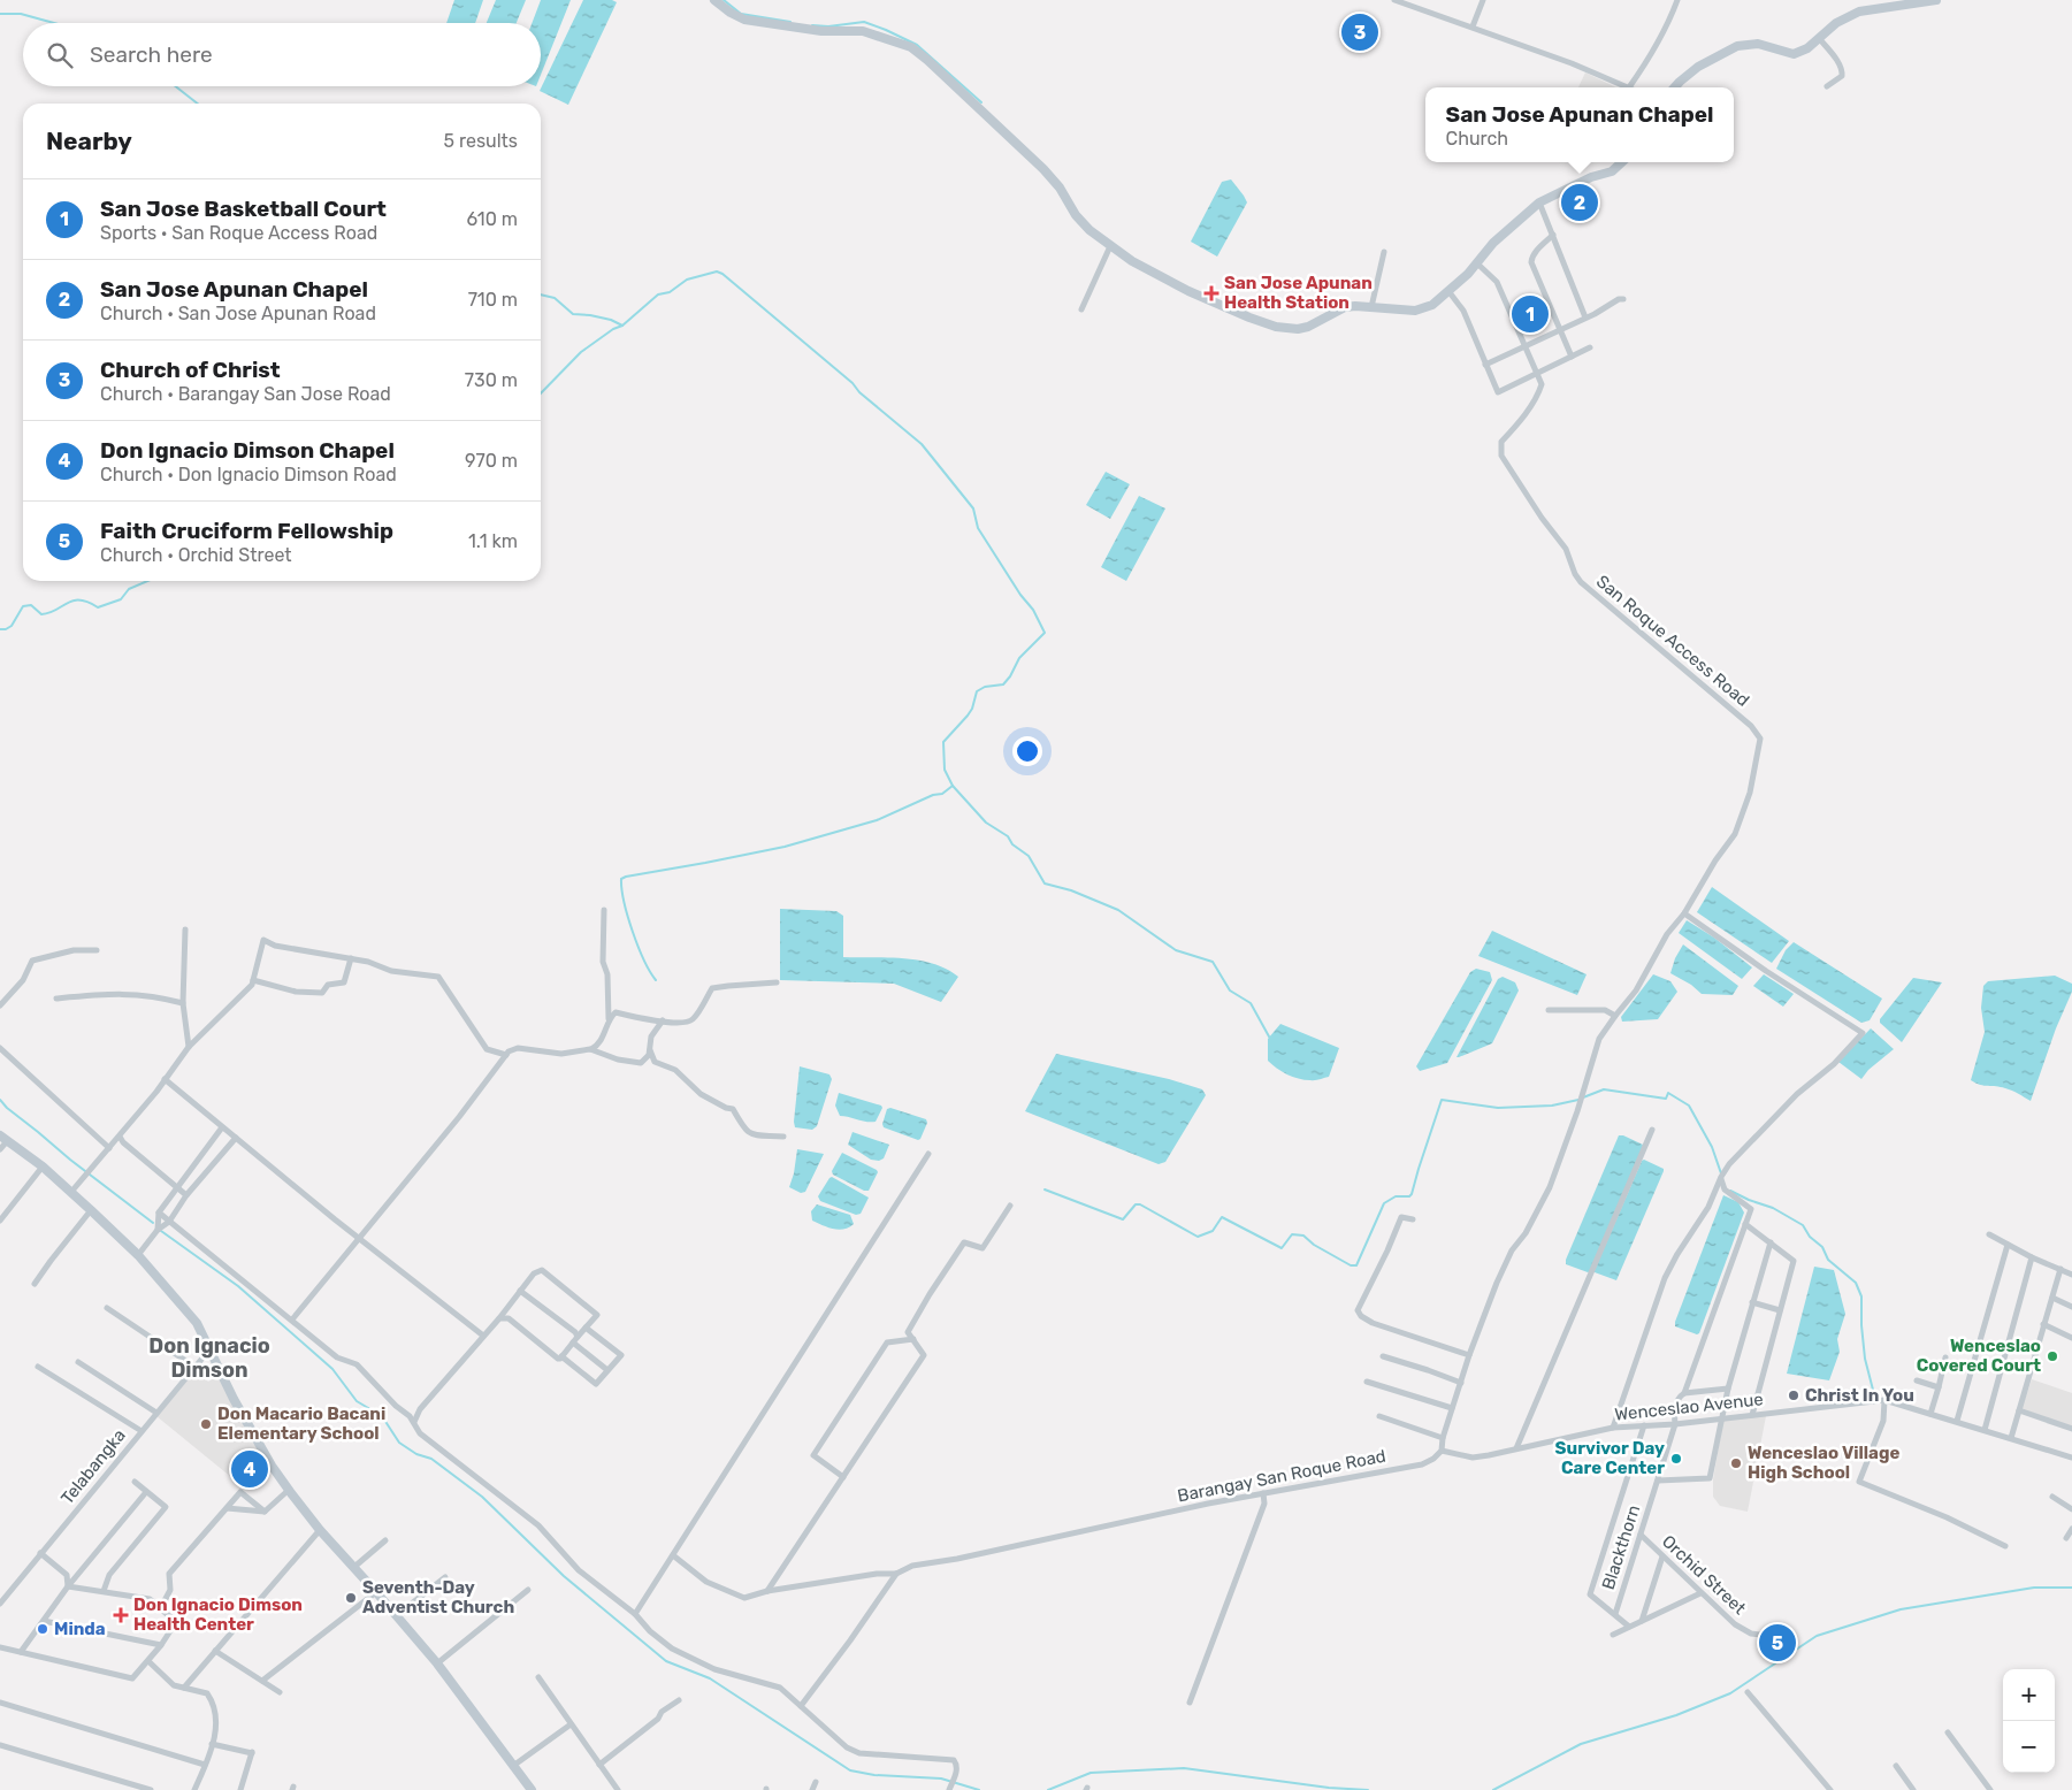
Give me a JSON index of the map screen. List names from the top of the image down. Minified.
{"streets":{"street":["San Roque Access Road","Wenceslao Avenue","Telabangka","Barangay San Roque Road","Blackthorn","Orchid Street"]},"crossings":[["Wenceslao Avenue","Barangay San Roque Road"],["Wenceslao Avenue","Blackthorn"],["Blackthorn","Orchid Street"]],"districts":["Don Ignacio Dimson"],"places":{"health":["San Jose Apunan Health Station","Don Ignacio Dimson Health Center"],"other":["Wenceslao Covered Court","Christ In You","Don Macario Bacani Elementary School","Survivor Day Care Center","Wenceslao Village High School","Seventh-Day Adventist Church","Minda"]},"page":{"pins":["3","2","1","4","5"],"search":"Search here","popup":["San Jose Apunan Chapel","Church"],"heading":["Nearby","5 results"],"list":[{"mark":"1","name":"San Jose Basketball Court","note":"Sports · San Roque Access Road","value":"610 m"},{"mark":"2","name":"San Jose Apunan Chapel","note":"Church · San Jose Apunan Road","value":"710 m"},{"mark":"3","name":"Church of Christ","note":"Church · Barangay San Jose Road","value":"730 m"},{"mark":"4","name":"Don Ignacio Dimson Chapel","note":"Church · Don Ignacio Dimson Road","value":"970 m"},{"mark":"5","name":"Faith Cruciform Fellowship","note":"Church · Orchid Street","value":"1.1 km"}],"map_buttons":["+","−"]}}
